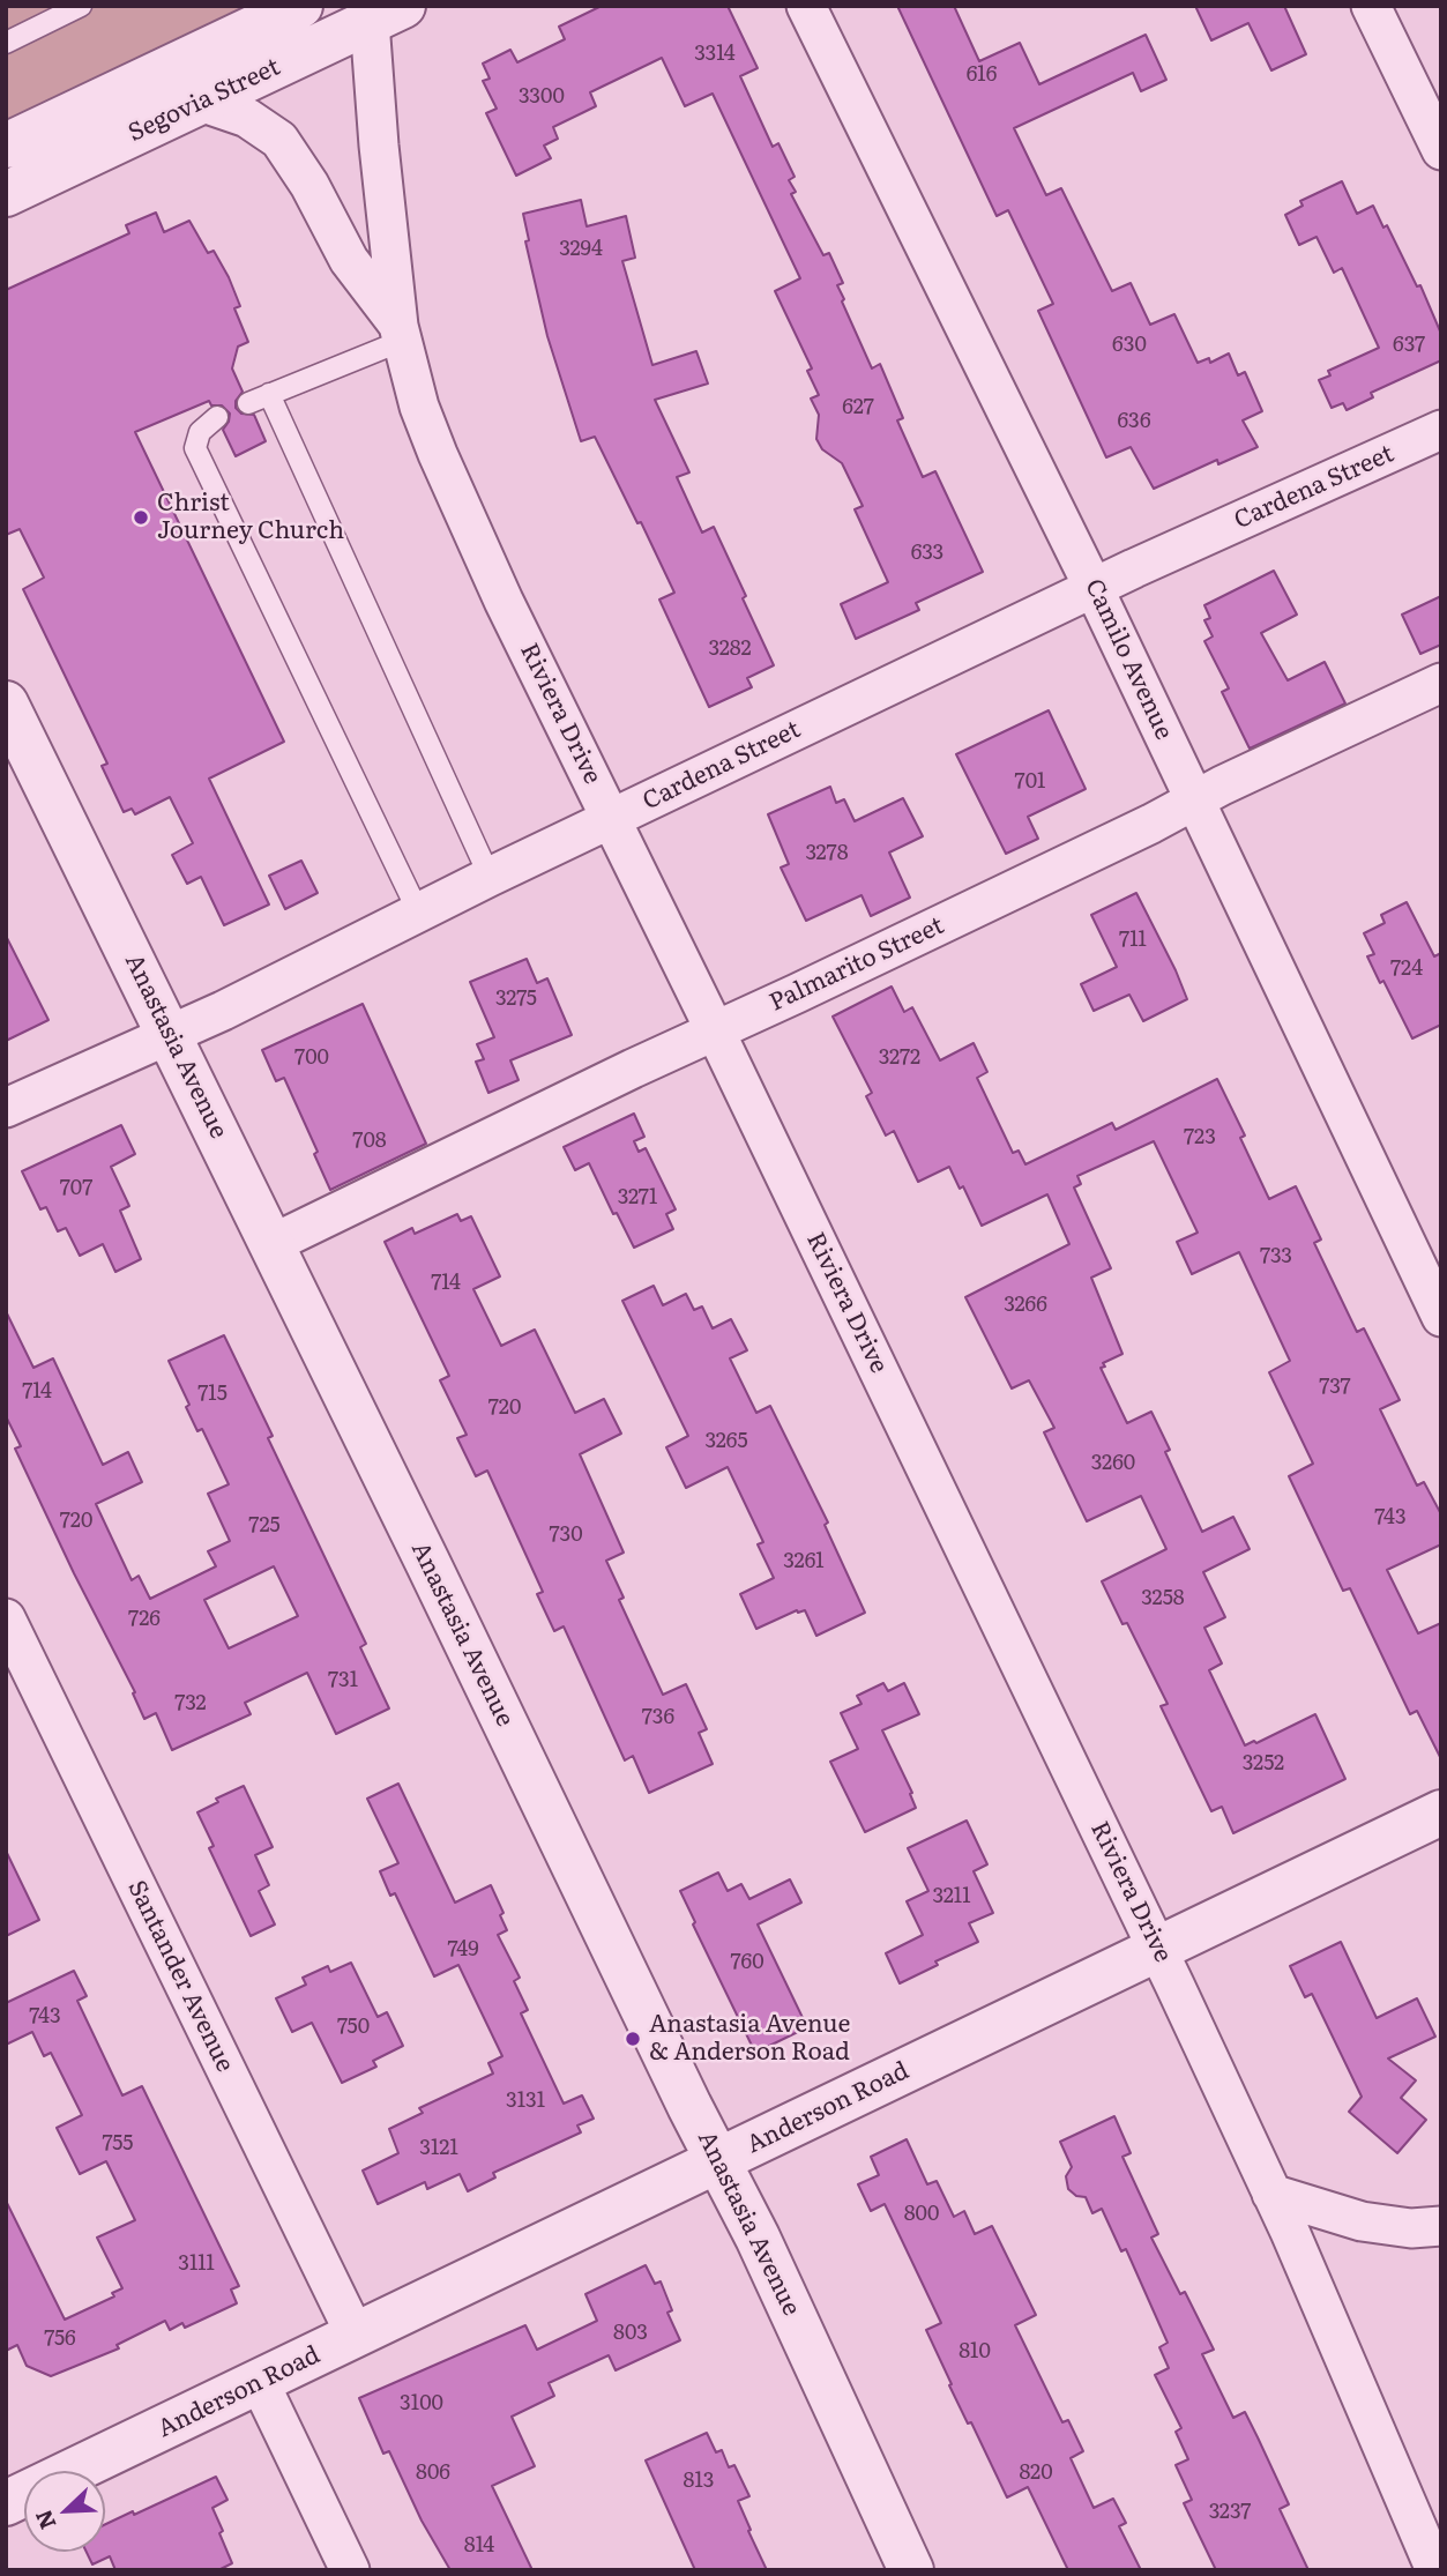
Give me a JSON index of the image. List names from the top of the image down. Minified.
{"streets":{"street":["Segovia Street","Cardena Street","Camilo Avenue","Riviera Drive","Palmarito Street","Anastasia Avenue","Santander Avenue","Anderson Road"]},"crossings":[["Segovia Street","Riviera Drive"],["Cardena Street","Camilo Avenue"],["Cardena Street","Riviera Drive"],["Cardena Street","Anastasia Avenue"],["Camilo Avenue","Palmarito Street"],["Riviera Drive","Palmarito Street"],["Riviera Drive","Anderson Road"],["Palmarito Street","Anastasia Avenue"],["Anastasia Avenue","Anderson Road"],["Santander Avenue","Anderson Road"]],"places":["Christ Journey Church","Anastasia Avenue & Anderson Road"],"house_numbers":["3314","616","3300","3294","630","637","627","636","633","3282","701","3278","711","724","3275","700","3272","723","708","707","3271","733","714","3266","737","714","715","720","3265","3260","743","720","725","730","3261","3258","726","731","732","736","3252","3211","749","760","743","750","3131","755","3121","800","3111","803","756","810","3100","806","820","813","3237","814"],"north":"bottom left"}
